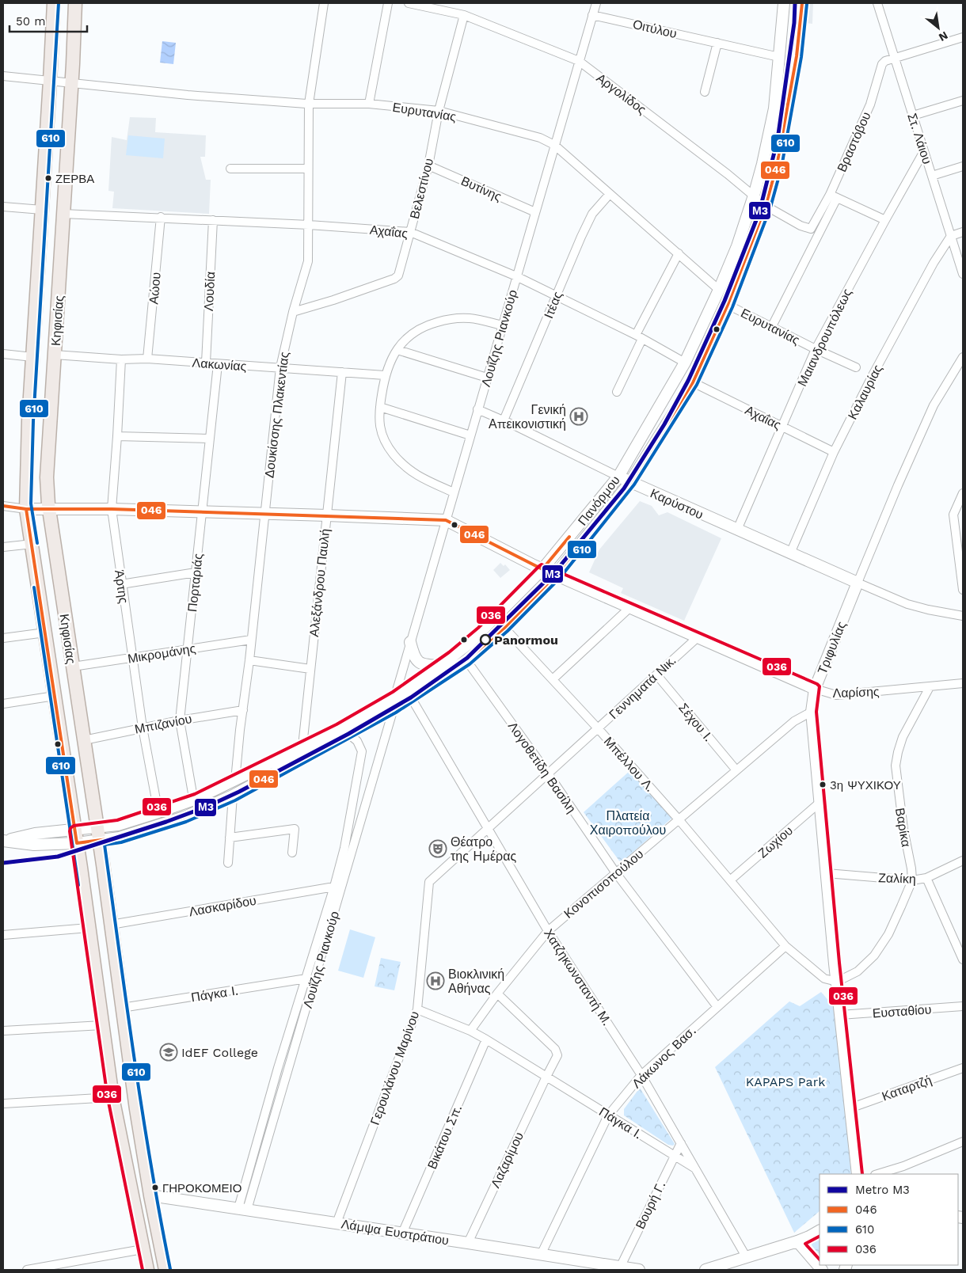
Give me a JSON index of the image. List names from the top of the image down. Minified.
{"streets":{"main road":["Κηφισίας"],"street":["Οιτύλου","Αργολίδος","Ευρυτανίας","Στ. Λάιου","Βραστόβου","Βελεστίνου","Βυτίνης","Αχαΐας","Αώου","Λουδία","Ιτέας","Μαιανδρουπόλεως","Λουΐζης Ριανκούρ","Λακωνίας","Καλαυρίας","Δουκίσσης Πλακεντίας","Πανόρμου","Καρύστου","Πορταριάς","Αλεξάνδρου Παυλή","Άρτης","Τριφυλίας","Μικρομάνης","Γεννηματά Νικ.","Λαρίσης","Σέχου Ι.","Μπιζανίου","Μπέλλου Λ.","Λογοθετίδη Βασίλη","Βαρίκα","Ζωχίου","Ζαλίκη","Κονοπισοπούλου","Λασκαρίδου","Χατζηκωνσταντή Μ.","Πάγκα Ι.","Ευσταθίου","Λάκωνος Βασ.","Γερουλάνου Μαρίνου","Καταρτζή","Βικάτου Σπ.","Λαζαρίμου","Βουρή Γ.","Λάμψα Ευστράτιου"]},"crossings":[["Οιτύλου","Λουΐζης Ριανκούρ"],["Οιτύλου","Πανόρμου"],["Αργολίδος","Βραστόβου"],["Αργολίδος","Βελεστίνου"],["Αργολίδος","Λουΐζης Ριανκούρ"],["Αργολίδος","Πανόρμου"],["Ευρυτανίας","Βραστόβου"],["Ευρυτανίας","Βελεστίνου"],["Ευρυτανίας","Ιτέας"],["Ευρυτανίας","Κηφισίας"],["Ευρυτανίας","Μαιανδρουπόλεως"],["Ευρυτανίας","Λουΐζης Ριανκούρ"],["Ευρυτανίας","Δουκίσσης Πλακεντίας"],["Ευρυτανίας","Πανόρμου"],["Στ. Λάιου","Βραστόβου"],["Στ. Λάιου","Μαιανδρουπόλεως"],["Στ. Λάιου","Καλαυρίας"],["Βελεστίνου","Βυτίνης"],["Βελεστίνου","Αχαΐας"],["Βελεστίνου","Δουκίσσης Πλακεντίας"],["Βυτίνης","Λουΐζης Ριανκούρ"],["Αχαΐας","Αώου"],["Αχαΐας","Λουδία"],["Αχαΐας","Ιτέας"],["Αχαΐας","Κηφισίας"],["Αχαΐας","Μαιανδρουπόλεως"],["Αχαΐας","Λουΐζης Ριανκούρ"],["Αχαΐας","Καλαυρίας"],["Αχαΐας","Δουκίσσης Πλακεντίας"],["Αχαΐας","Πανόρμου"],["Αώου","Λακωνίας"],["Λουδία","Λακωνίας"],["Ιτέας","Καρύστου"],["Κηφισίας","Λακωνίας"],["Κηφισίας","Πανόρμου"],["Κηφισίας","Μικρομάνης"],["Κηφισίας","Λαρίσης"],["Κηφισίας","Μπιζανίου"],["Κηφισίας","Λασκαρίδου"],["Κηφισίας","Πάγκα Ι."],["Κηφισίας","Λάμψα Ευστράτιου"],["Μαιανδρουπόλεως","Καρύστου"],["Λουΐζης Ριανκούρ","Πανόρμου"],["Λουΐζης Ριανκούρ","Καρύστου"],["Λουΐζης Ριανκούρ","Λαρίσης"],["Λουΐζης Ριανκούρ","Λασκαρίδου"],["Λουΐζης Ριανκούρ","Πάγκα Ι."],["Λουΐζης Ριανκούρ","Λάμψα Ευστράτιου"],["Λακωνίας","Δουκίσσης Πλακεντίας"],["Λακωνίας","Πορταριάς"],["Λακωνίας","Αλεξάνδρου Παυλή"],["Λακωνίας","Άρτης"],["Καλαυρίας","Καρύστου"],["Δουκίσσης Πλακεντίας","Πανόρμου"],["Δουκίσσης Πλακεντίας","Μικρομάνης"],["Δουκίσσης Πλακεντίας","Λαρίσης"],["Δουκίσσης Πλακεντίας","Μπιζανίου"],["Πανόρμου","Καρύστου"],["Πανόρμου","Πορταριάς"],["Πανόρμου","Αλεξάνδρου Παυλή"],["Πανόρμου","Άρτης"],["Πανόρμου","Λαρίσης"],["Πανόρμου","Μπέλλου Λ."],["Πανόρμου","Λογοθετίδη Βασίλη"],["Πανόρμου","Χατζηκωνσταντή Μ."],["Καρύστου","Τριφυλίας"],["Πορταριάς","Μικρομάνης"],["Πορταριάς","Λαρίσης"],["Πορταριάς","Μπιζανίου"],["Αλεξάνδρου Παυλή","Λαρίσης"],["Άρτης","Μικρομάνης"],["Άρτης","Λαρίσης"],["Άρτης","Μπιζανίου"],["Τριφυλίας","Λαρίσης"],["Τριφυλίας","Μπέλλου Λ."],["Τριφυλίας","Ζωχίου"],["Τριφυλίας","Ζαλίκη"],["Τριφυλίας","Κονοπισοπούλου"],["Τριφυλίας","Ευσταθίου"],["Τριφυλίας","Καταρτζή"],["Γεννηματά Νικ.","Λαρίσης"],["Γεννηματά Νικ.","Σέχου Ι."],["Γεννηματά Νικ.","Μπέλλου Λ."],["Γεννηματά Νικ.","Λογοθετίδη Βασίλη"],["Γεννηματά Νικ.","Χατζηκωνσταντή Μ."],["Γεννηματά Νικ.","Γερουλάνου Μαρίνου"],["Λαρίσης","Βαρίκα"],["Σέχου Ι.","Κονοπισοπούλου"],["Μπέλλου Λ.","Ζωχίου"],["Μπέλλου Λ.","Κονοπισοπούλου"],["Μπέλλου Λ.","Λάκωνος Βασ."],["Λογοθετίδη Βασίλη","Κονοπισοπούλου"],["Λογοθετίδη Βασίλη","Λάκωνος Βασ."],["Βαρίκα","Ζαλίκη"],["Κονοπισοπούλου","Χατζηκωνσταντή Μ."],["Κονοπισοπούλου","Πάγκα Ι."],["Χατζηκωνσταντή Μ.","Πάγκα Ι."],["Χατζηκωνσταντή Μ.","Λάκωνος Βασ."],["Χατζηκωνσταντή Μ.","Βουρή Γ."],["Πάγκα Ι.","Λάκωνος Βασ."],["Πάγκα Ι.","Γερουλάνου Μαρίνου"],["Πάγκα Ι.","Βικάτου Σπ."],["Πάγκα Ι.","Λαζαρίμου"],["Πάγκα Ι.","Βουρή Γ."],["Λάκωνος Βασ.","Λάμψα Ευστράτιου"],["Γερουλάνου Μαρίνου","Λάμψα Ευστράτιου"],["Βικάτου Σπ.","Λάμψα Ευστράτιου"],["Λαζαρίμου","Λάμψα Ευστράτιου"],["Βουρή Γ.","Λάμψα Ευστράτιου"]],"parks":["Πλατεία Χαιροπούλου","KAPAPS Park"],"places":{"other":["ΖΕΡΒΑ","Panormou","3η ΨΥΧΙΚΟΥ","ΓΗΡΟΚΟΜΕΙΟ"],"hospital":["Γενική Απεικονιστική","Βιοκλινική Αθήνας"],"theatre":["Θέατρο της Ημέρας"],"school or university":["IdEF College"]},"lines":["metro line Μ3","transit line 046","transit line 610","transit line 036"],"legend":["Metro Μ3","046","610","036"],"scale_bar":"50 m","north":"bottom right"}
